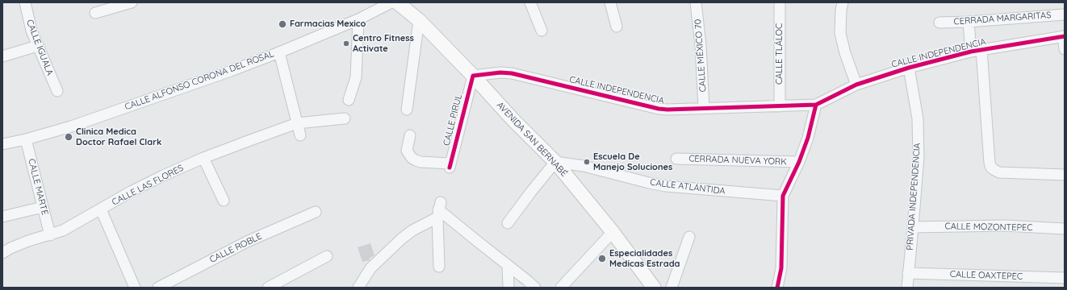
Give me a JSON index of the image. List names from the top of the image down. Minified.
{"streets":{"main road":["AVENIDA SAN BERNABÉ"],"street":["CERRADA MARGARITAS","CALLE IGUALA","CALLE INDEPENDENCIA","CALLE TLÁLOC","CALLE MÉXICO 70","CALLE ALFONSO CORONA DEL ROSAL","CALLE PIRUL","CERRADA NUEVA YORK","CALLE LAS FLORES","CALLE MARTE","CALLE ATLÁNTIDA","PRIVADA INDEPENDENCIA","CALLE MOZONTEPEC","CALLE ROBLE","CALLE OAXTEPEC"]},"crossings":[["CALLE INDEPENDENCIA","CALLE TLÁLOC"],["CALLE INDEPENDENCIA","CALLE MÉXICO 70"],["CALLE INDEPENDENCIA","CALLE PIRUL"],["CALLE INDEPENDENCIA","AVENIDA SAN BERNABÉ"],["CALLE INDEPENDENCIA","PRIVADA INDEPENDENCIA"],["CALLE ALFONSO CORONA DEL ROSAL","CALLE MARTE"],["CALLE PIRUL","AVENIDA SAN BERNABÉ"],["AVENIDA SAN BERNABÉ","CALLE ATLÁNTIDA"],["CALLE LAS FLORES","CALLE MARTE"],["PRIVADA INDEPENDENCIA","CALLE MOZONTEPEC"],["PRIVADA INDEPENDENCIA","CALLE OAXTEPEC"]],"places":["Farmacias Mexico","Centro Fitness Activate","Clinica Medica Doctor Rafael Clark","Escuela De Manejo Soluciones","Especialidades Medicas Estrada"]}
